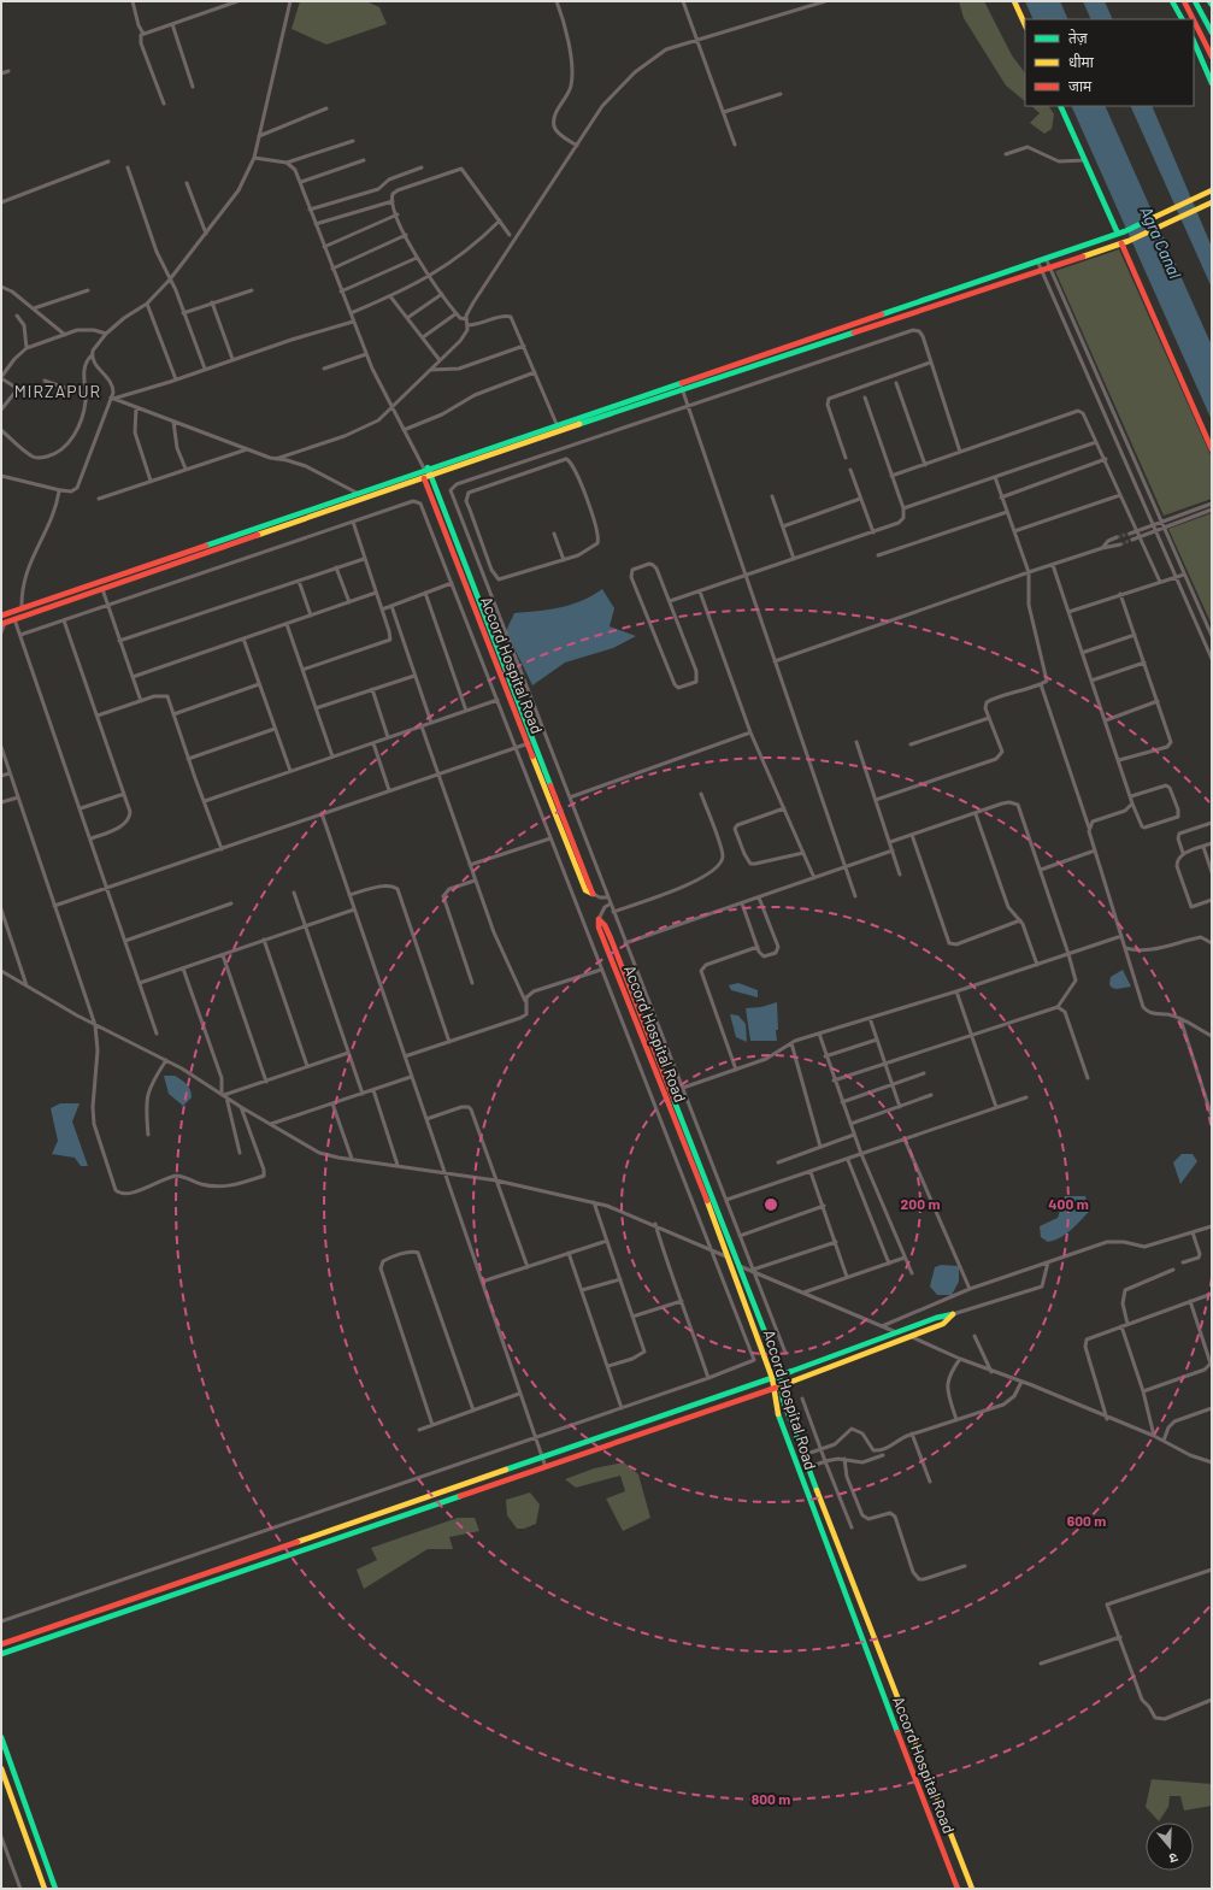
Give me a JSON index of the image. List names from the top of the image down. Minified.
{"streets":{"main road":["Accord Hospital Road"]},"districts":["MIRZAPUR"],"water":["Agra Canal"],"legend":["तेज़","धीमा","जाम"],"north":"bottom","rings":["200 m","400 m","600 m","800 m"]}
